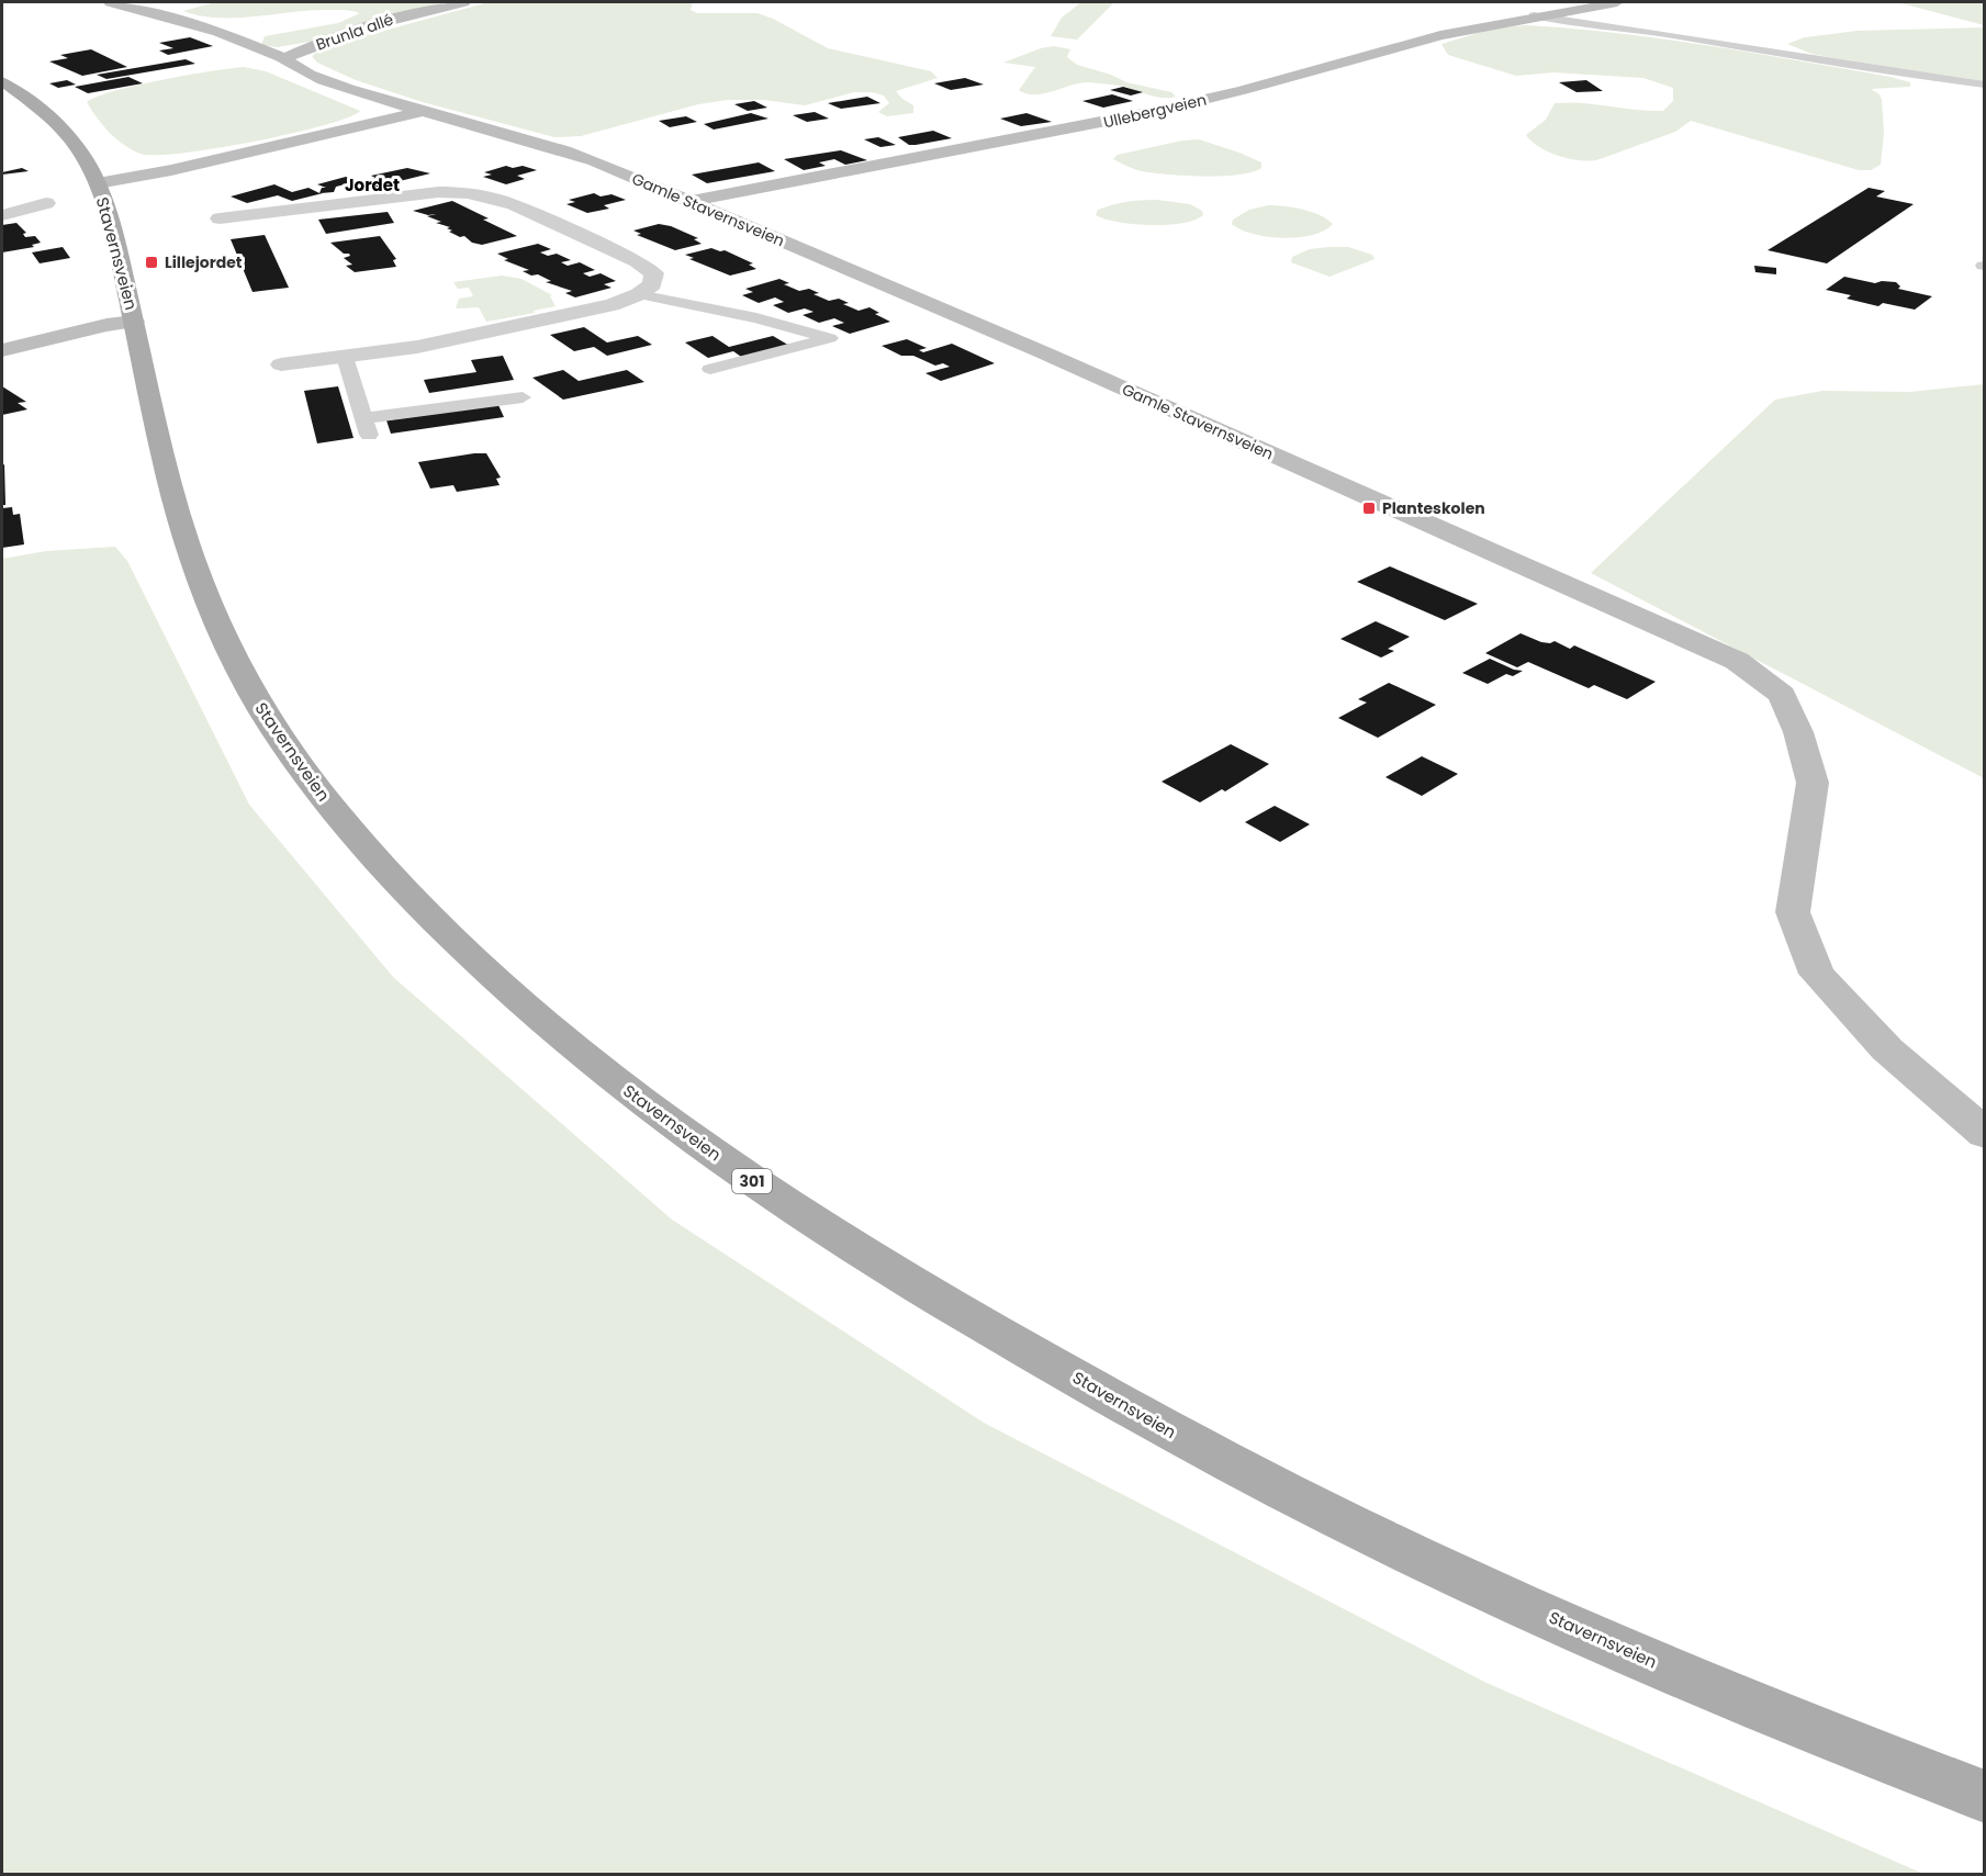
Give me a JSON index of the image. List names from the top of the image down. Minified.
{"streets":{"main road":["Stavernsveien","301"],"street":["Brunla allé","Ullebergveien","Gamle Stavernsveien"]},"crossings":[["Brunla allé","Gamle Stavernsveien"],["Ullebergveien","Gamle Stavernsveien"]],"districts":["Jordet"],"places":{"transit":["Lillejordet","Planteskolen"]}}
